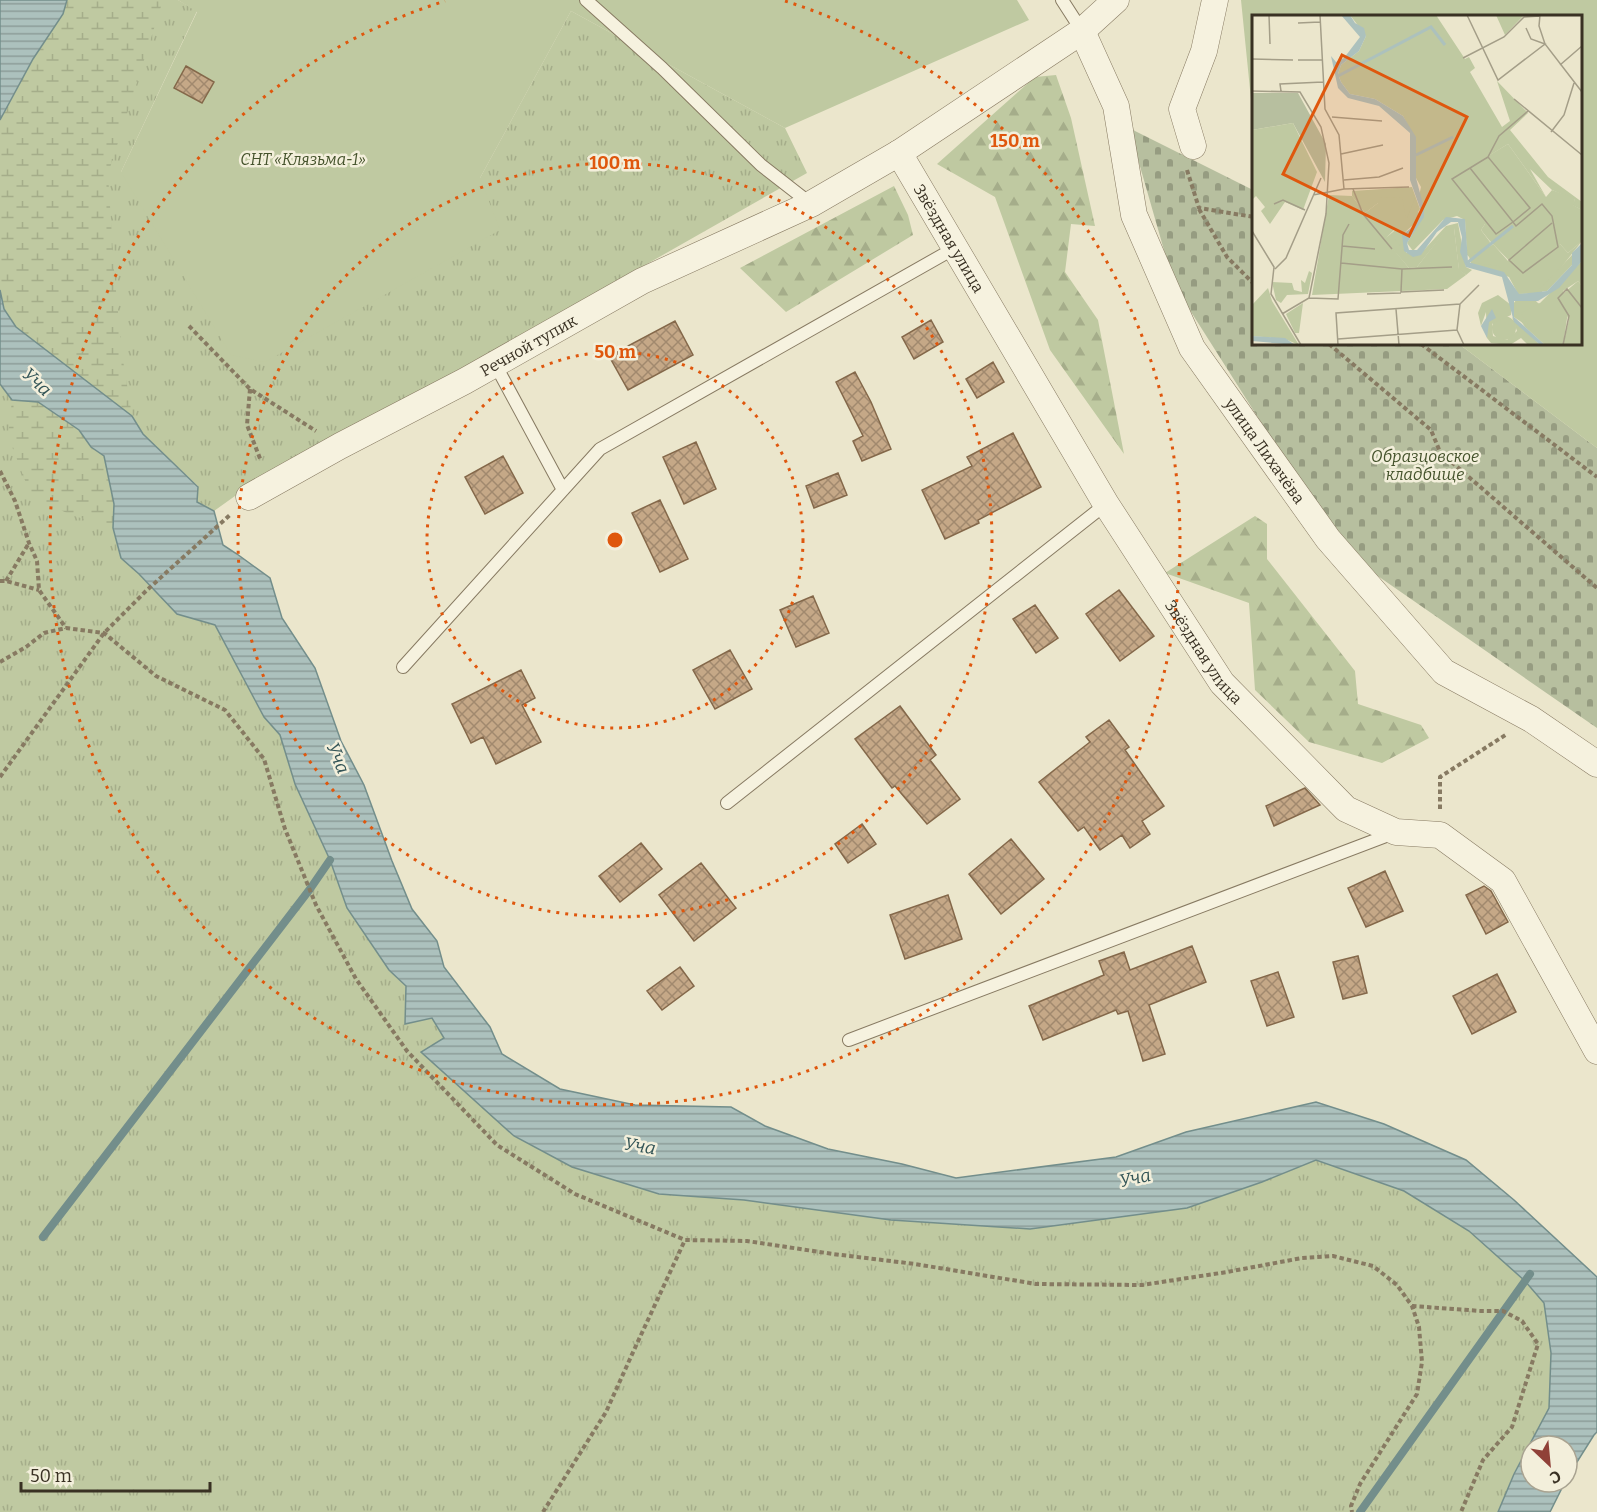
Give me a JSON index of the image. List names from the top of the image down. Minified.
{"streets":{"street":["Звёздная улица","Речной тупик","улица Лихачёва"]},"crossings":[["Звёздная улица","Речной тупик"],["Речной тупик","улица Лихачёва"]],"water":["Уча"],"parks":["СНТ «Клязьма-1»","Образцовское кладбище"],"scale_bar":"50 m","north":"bottom right","rings":["150 m","100 m","50 m"]}
